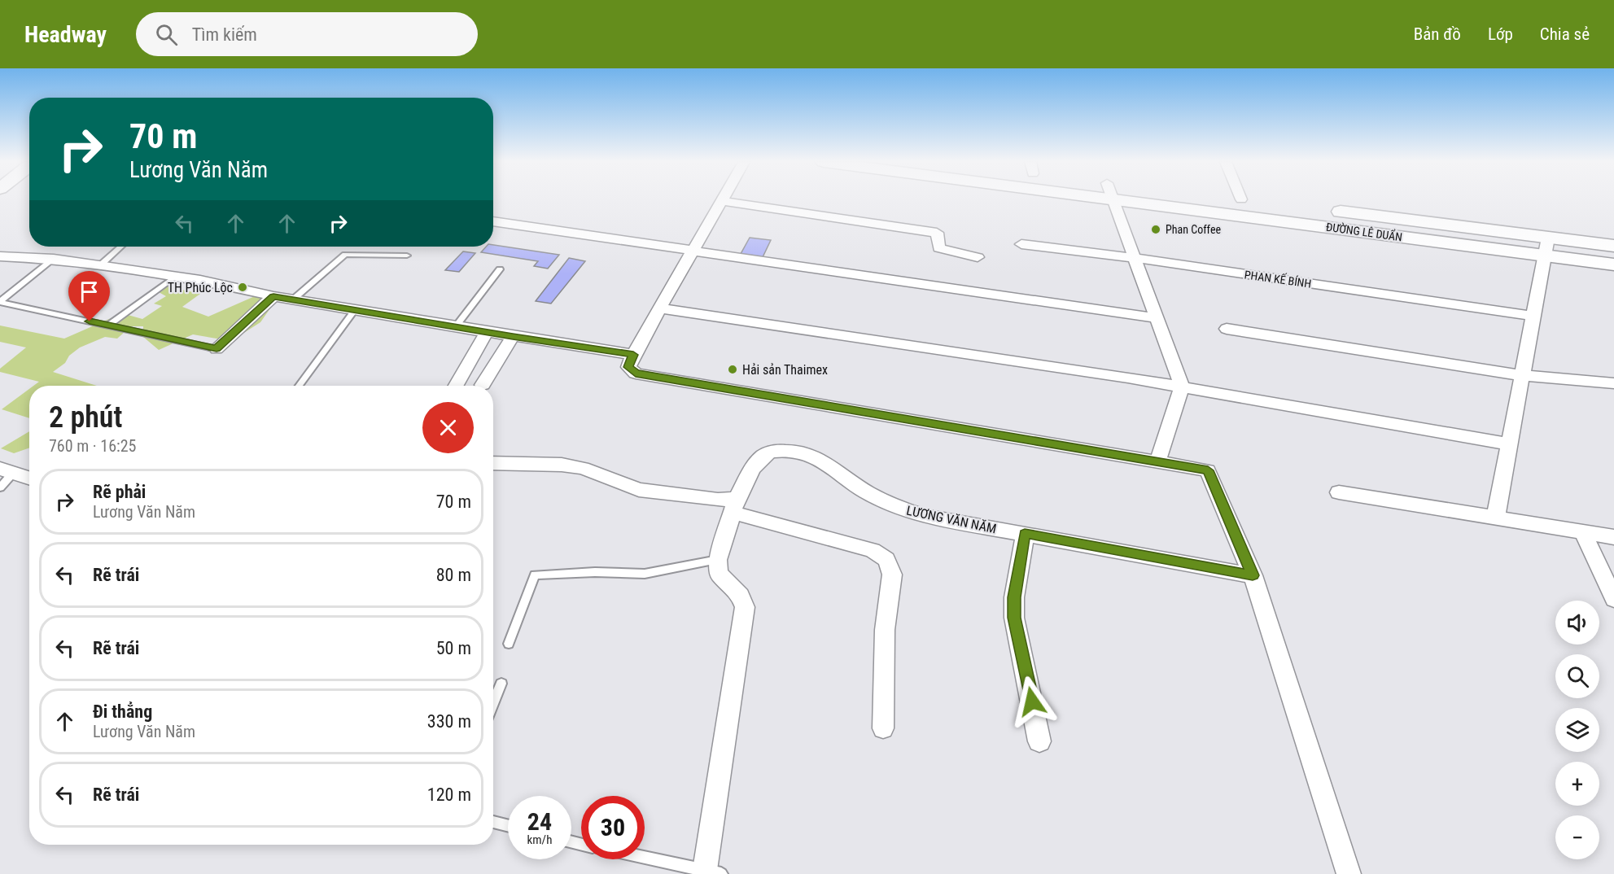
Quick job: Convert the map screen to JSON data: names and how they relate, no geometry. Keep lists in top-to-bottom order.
{
  "streets": {
    "main road": ["ĐƯỜNG LÊ DUẨN"],
    "street": ["PHAN KẾ BÍNH", "LƯƠNG VĂN NĂM"]
  },
  "places": ["Phan Coffee", "TH Phúc Lộc", "Hải sản Thaimex"],
  "page": {
    "header": "Headway",
    "search": "Tìm kiếm",
    "nav": ["Bản đồ", "Lớp", "Chia sẻ"],
    "turn": ["70 m", "Lương Văn Năm"],
    "heading": ["2 phút", "760 m · 16:25"],
    "list": [
      {
        "name": "Rẽ phải",
        "note": "Lương Văn Năm",
        "value": "70 m"
      },
      {
        "name": "Rẽ trái",
        "value": "80 m"
      },
      {
        "name": "Rẽ trái",
        "value": "50 m"
      },
      {
        "name": "Đi thẳng",
        "note": "Lương Văn Năm",
        "value": "330 m"
      },
      {
        "name": "Rẽ trái",
        "value": "120 m"
      }
    ],
    "map_buttons": ["+", "−"],
    "speed": "24 km/h",
    "limit": "30"
  }
}
